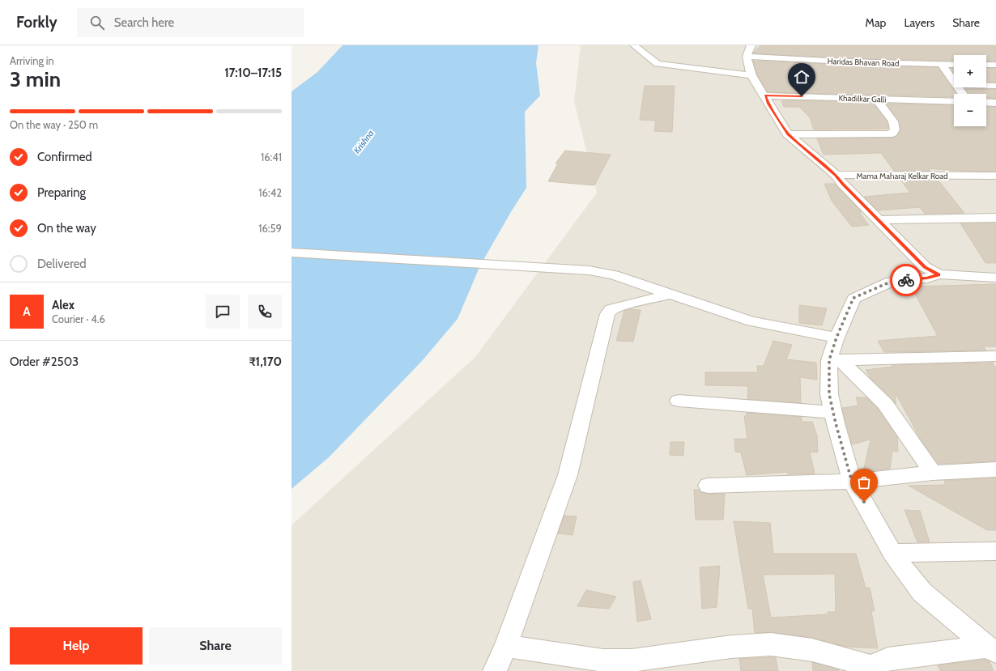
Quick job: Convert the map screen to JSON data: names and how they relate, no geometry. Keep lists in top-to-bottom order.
{
  "streets": {
    "street": ["Haridas Bhavan Road", "Khadilkar Galli", "Mama Maharaj Kelkar Road"]
  },
  "water": ["Krishna"],
  "page": {
    "header": "Forkly",
    "search": "Search here",
    "nav": ["Map", "Layers", "Share"],
    "heading": ["3 min", "Arriving in", "17:10–17:15"],
    "panel": [
      "Alex",
      "Courier · 4.6",
      "Order #2503",
      "₹1,170"
    ],
    "map_buttons": ["+", "−"],
    "bar": "On the way · 250 m",
    "list": [
      ["Confirmed", "16:41"],
      ["Preparing", "16:42"],
      ["On the way", "16:59"],
      "Delivered"
    ],
    "round": "A",
    "buttons": ["Help", "Share"]
  }
}
